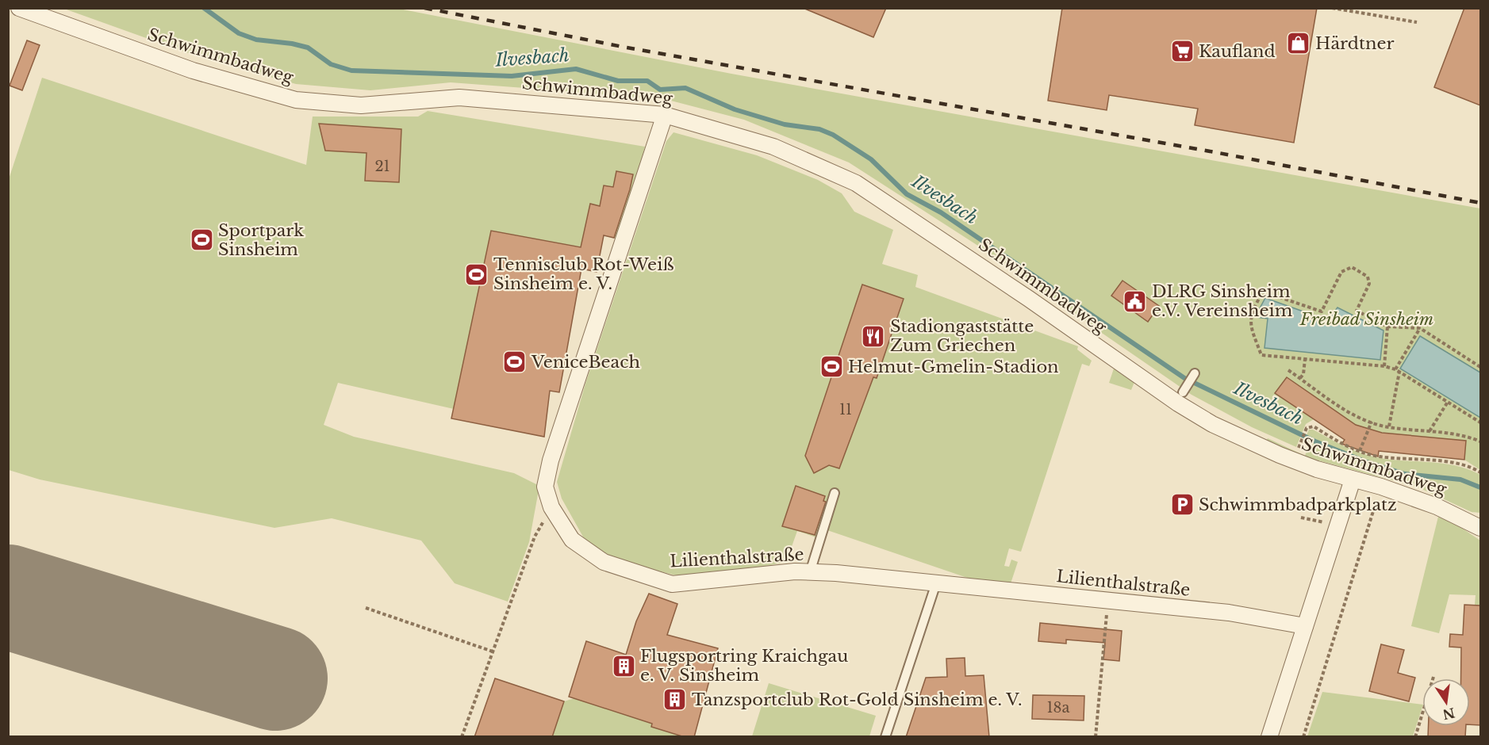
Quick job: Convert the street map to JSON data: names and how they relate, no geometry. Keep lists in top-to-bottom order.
{
  "streets": {
    "street": ["Schwimmbadweg", "Lilienthalstraße"]
  },
  "crossings": [
    ["Schwimmbadweg", "Lilienthalstraße"]
  ],
  "water": ["Ilvesbach"],
  "parks": ["Freibad Sinsheim"],
  "places": {
    "shop": ["Härdtner"],
    "supermarket": ["Kaufland"],
    "sports": [
      "Sportpark Sinsheim",
      "Tennisclub Rot-Weiß Sinsheim e. V.",
      "VeniceBeach",
      "Helmut-Gmelin-Stadion"
    ],
    "public building": ["DLRG Sinsheim e.V. Vereinsheim"],
    "restaurant": ["Stadiongaststätte Zum Griechen"],
    "parking": ["Schwimmbadparkplatz"],
    "building": ["Flugsportring Kraichgau e. V. Sinsheim", "Tanzsportclub Rot-Gold Sinsheim e. V."]
  },
  "house_numbers": ["21", "11", "18a"],
  "north": "bottom"
}
